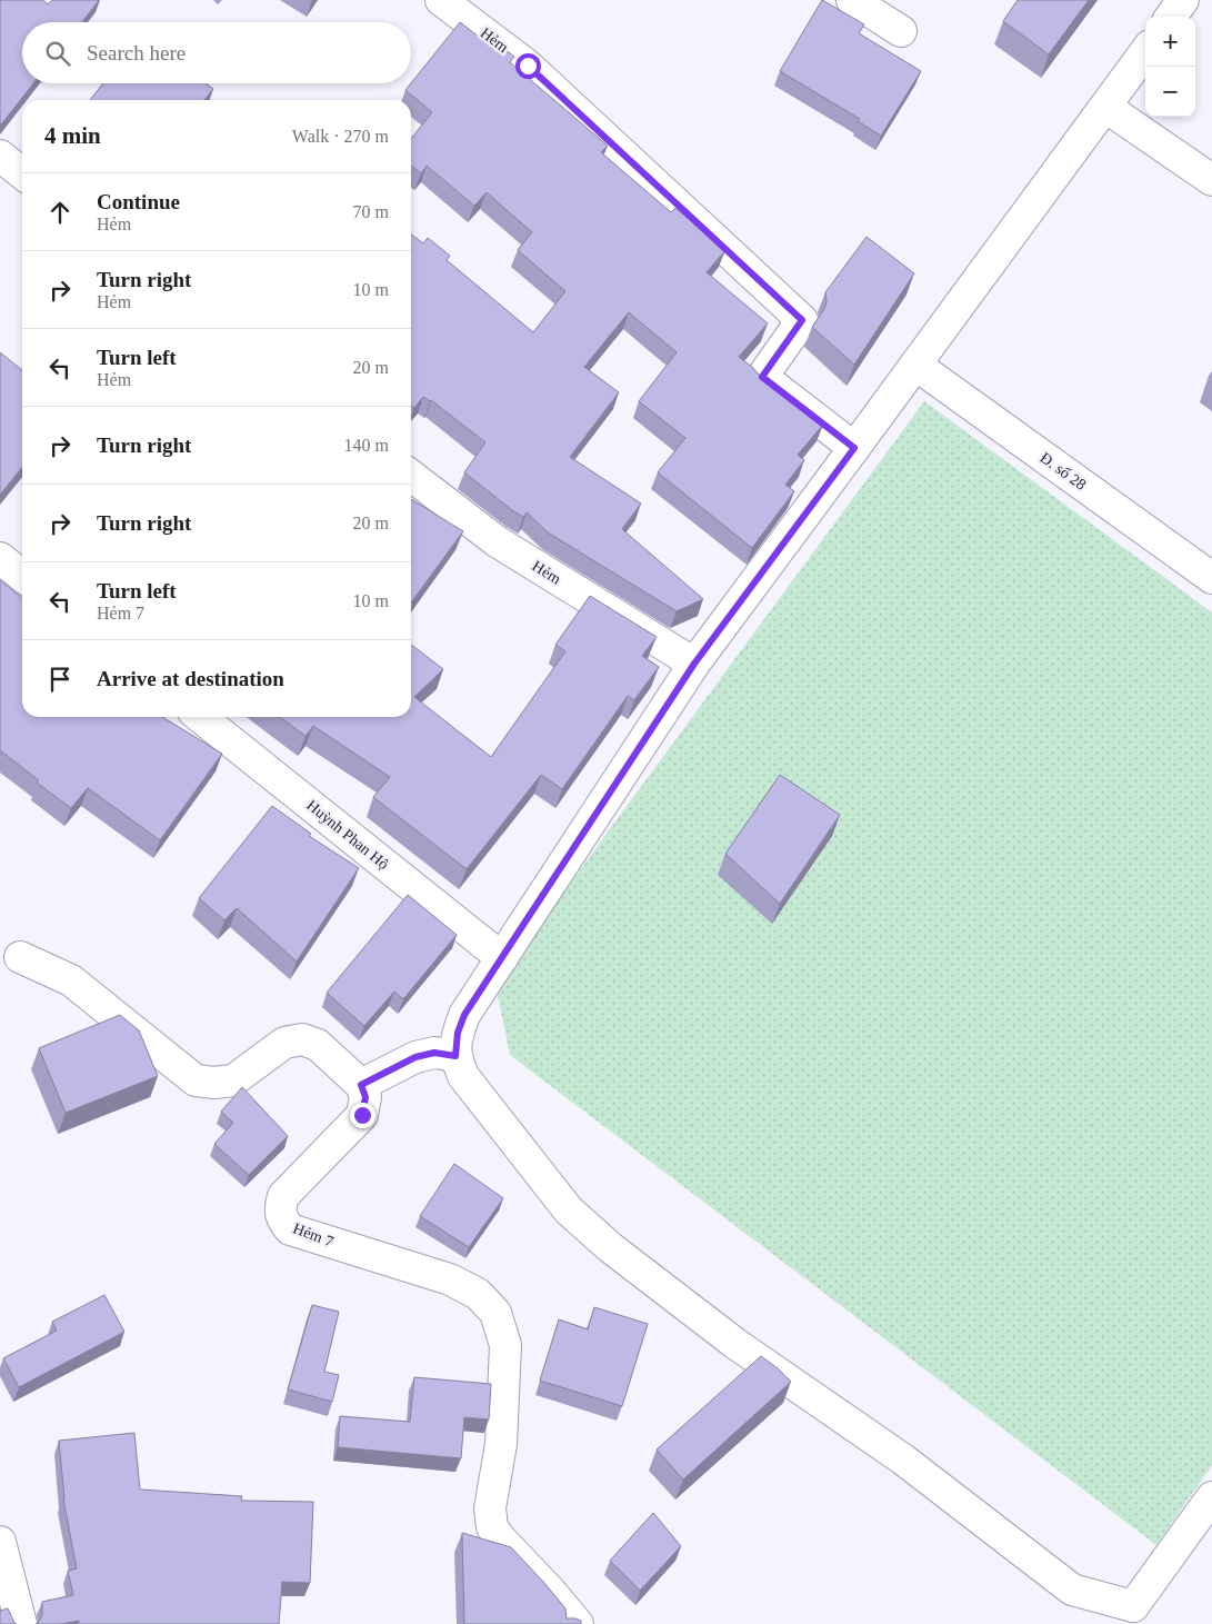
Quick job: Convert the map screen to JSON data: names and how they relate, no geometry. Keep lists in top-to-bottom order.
{
  "streets": {
    "street": [
      "Hẻm",
      "Đ. số 28",
      "Huỳnh Phan Hộ",
      "Hẻm 7"
    ]
  },
  "page": {
    "map_buttons": ["+", "−"],
    "search": "Search here",
    "heading": ["4 min", "Walk · 270 m"],
    "list": [
      ["Continue", "Hẻm", "70 m"],
      ["Turn right", "Hẻm", "10 m"],
      ["Turn left", "Hẻm", "20 m"],
      ["Turn right", "140 m"],
      ["Turn right", "20 m"],
      ["Turn left", "Hẻm 7", "10 m"],
      "Arrive at destination"
    ]
  }
}
